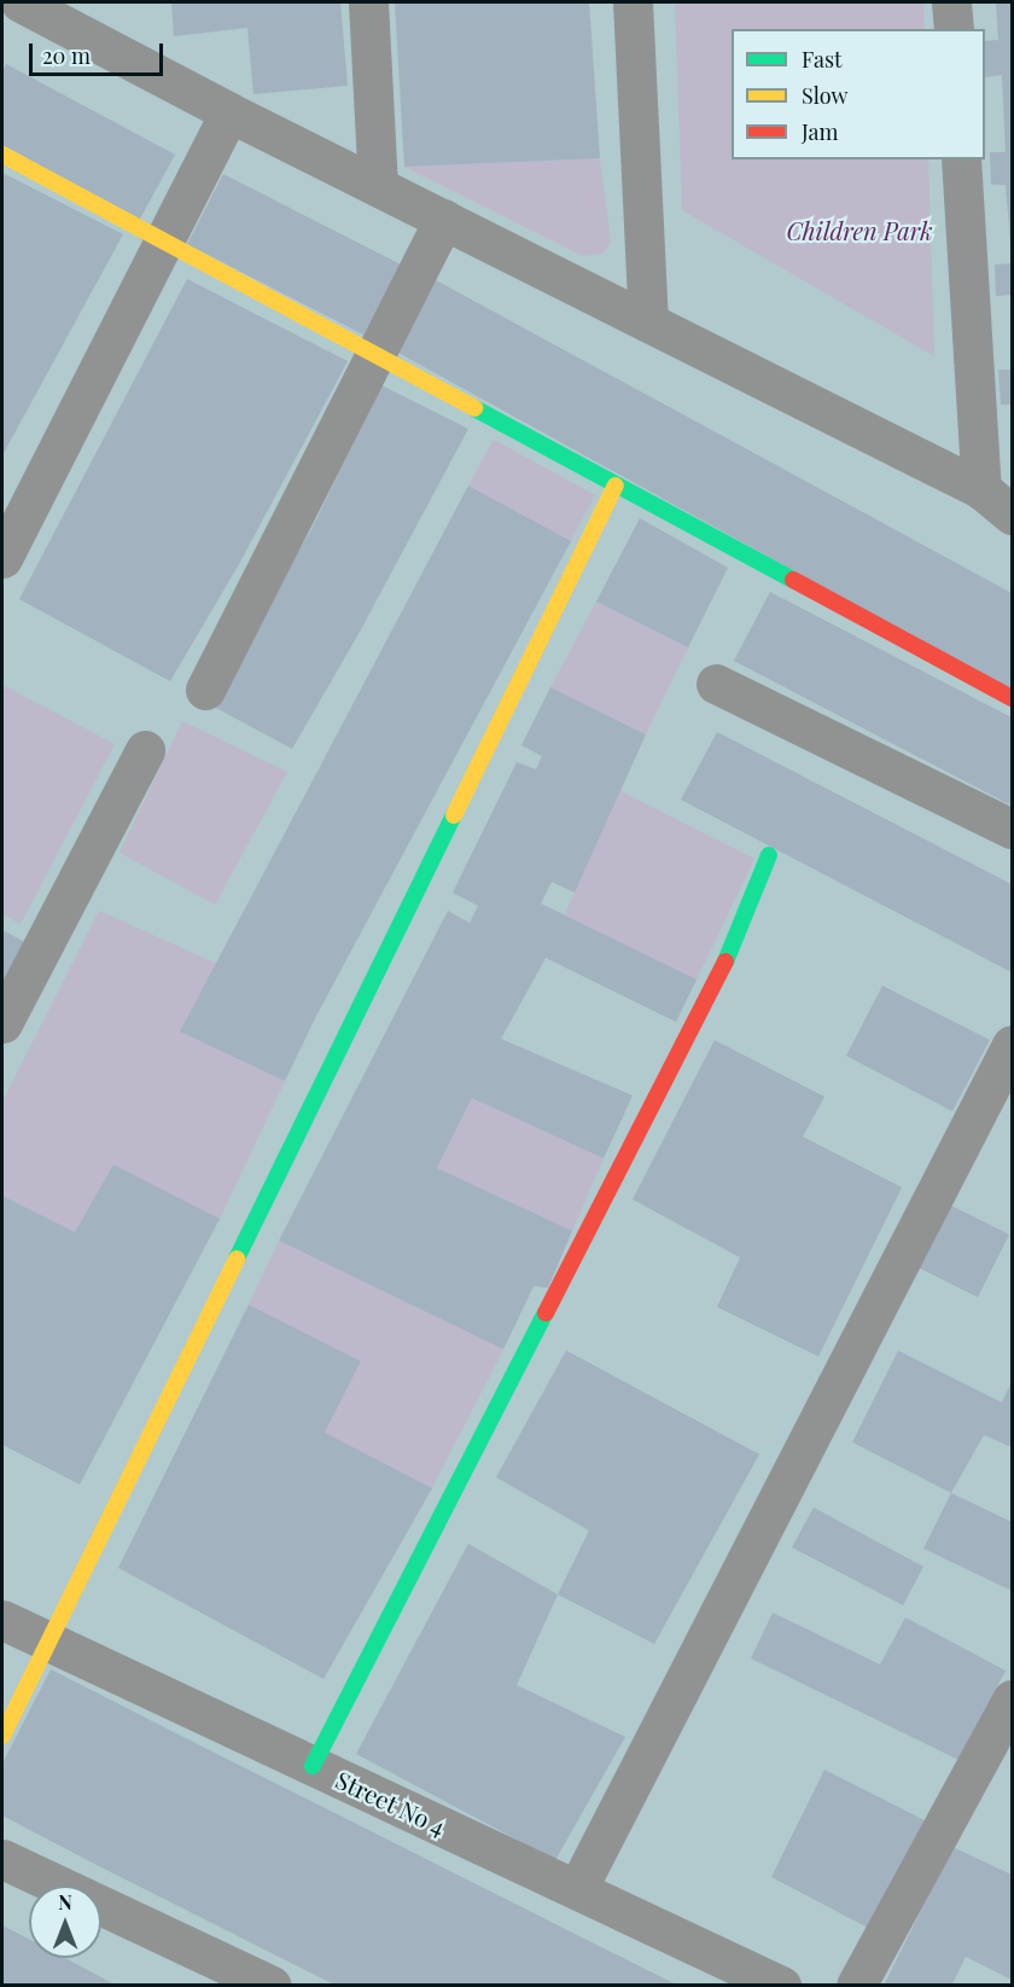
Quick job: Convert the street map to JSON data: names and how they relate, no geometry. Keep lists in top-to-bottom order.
{
  "streets": {
    "street": ["Street No 4"]
  },
  "parks": ["Children Park"],
  "legend": ["Fast", "Slow", "Jam"],
  "scale_bar": "20 m",
  "north": "top"
}
